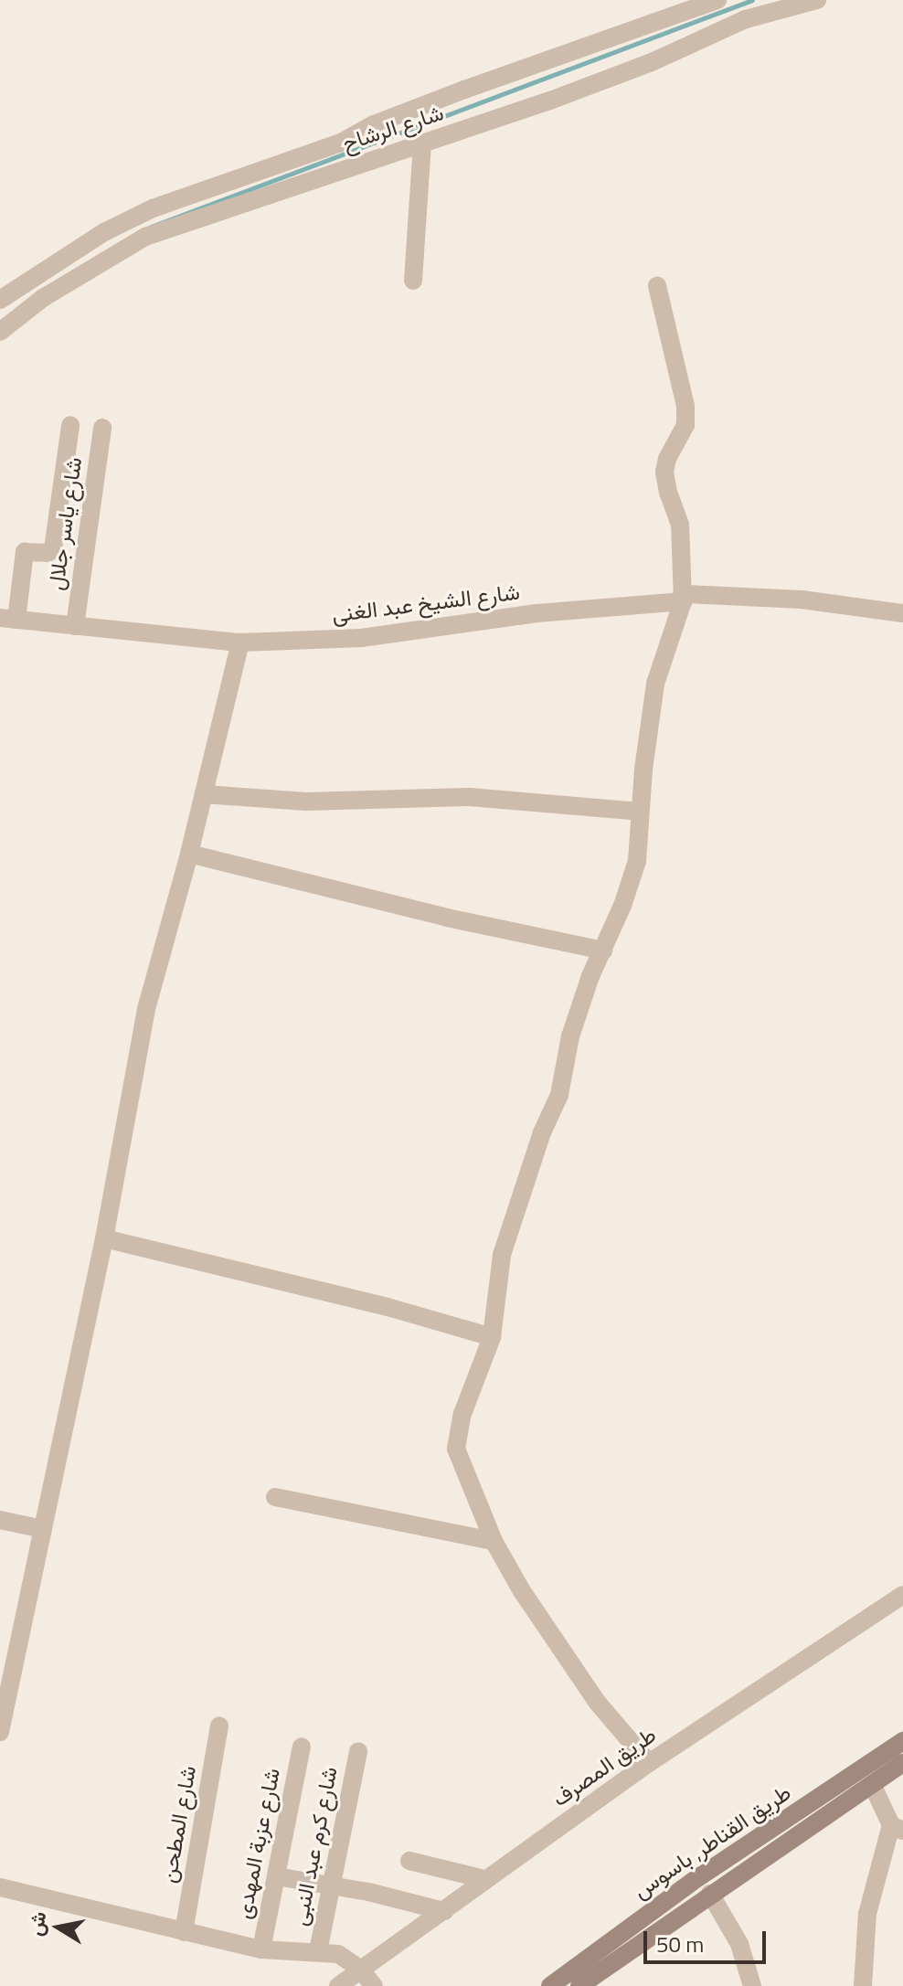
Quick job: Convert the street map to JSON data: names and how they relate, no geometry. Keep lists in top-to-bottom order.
{
  "streets": {
    "main road": ["طريق القناطر, باسوس"],
    "street": [
      "شارع الرشاح",
      "شارع ياسر جلال",
      "شارع الشيخ عبد الغنى",
      "طريق المصرف",
      "شارع المطحن",
      "شارع عزبة المهدى",
      "شارع كرم عبد النبى"
    ]
  },
  "crossings": [
    ["شارع ياسر جلال", "شارع الشيخ عبد الغنى"]
  ],
  "scale_bar": "50 m",
  "north": "left"
}
